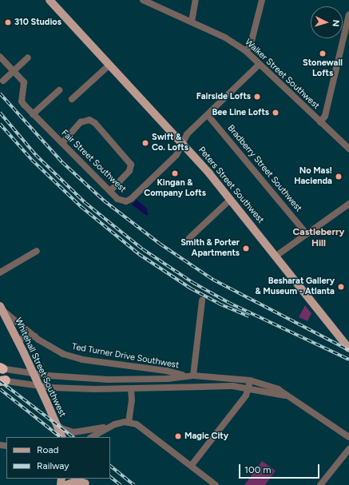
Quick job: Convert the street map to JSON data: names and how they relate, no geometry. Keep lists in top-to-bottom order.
{
  "streets": {
    "main road": ["Peters Street Southwest", "Whitehall Street Southwest"],
    "street": [
      "Walker Street Southwest",
      "Fair Street Southwest",
      "Bradberry Street Southwest",
      "Ted Turner Drive Southwest"
    ]
  },
  "crossings": [
    ["Walker Street Southwest", "Fair Street Southwest"],
    ["Fair Street Southwest", "Bradberry Street Southwest"],
    ["Fair Street Southwest", "Peters Street Southwest"],
    ["Ted Turner Drive Southwest", "Whitehall Street Southwest"]
  ],
  "districts": ["Castleberry Hill"],
  "places": [
    "310 Studios",
    "Stonewall Lofts",
    "Fairside Lofts",
    "Bee Line Lofts",
    "Swift & Co. Lofts",
    "Kingan & Company Lofts",
    "No Mas! Hacienda",
    "Smith & Porter Apartments",
    "Besharat Gallery & Museum - Atlanta",
    "Magic City"
  ],
  "legend": ["Road", "Railway"],
  "scale_bar": "100 m",
  "north": "right"
}
